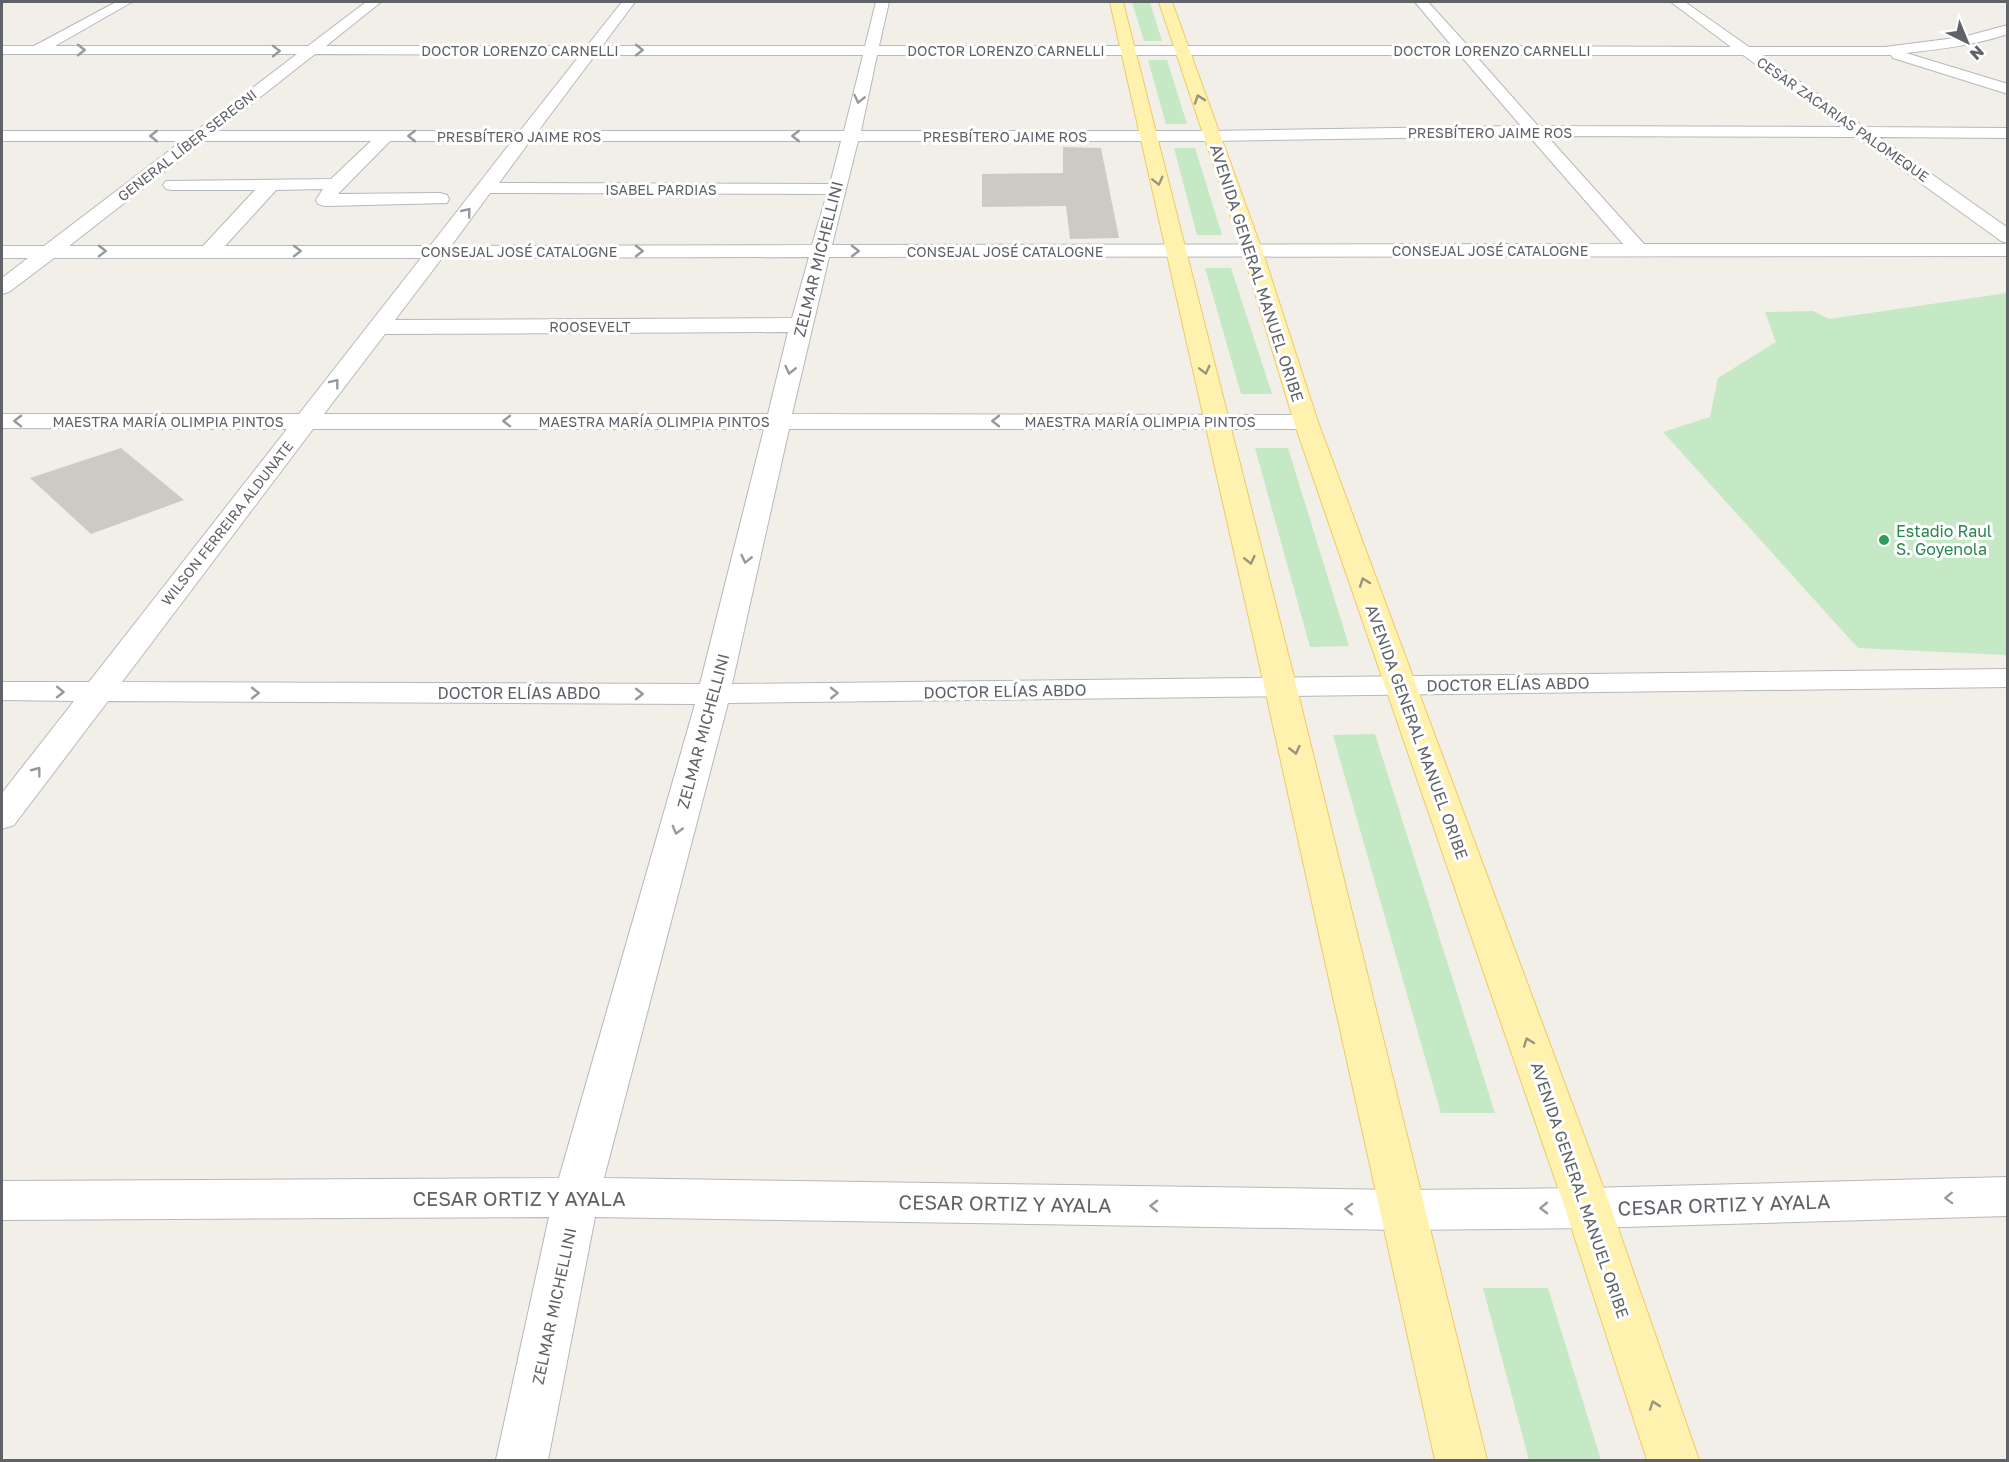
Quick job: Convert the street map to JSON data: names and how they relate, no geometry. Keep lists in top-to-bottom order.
{
  "streets": {
    "main road": ["AVENIDA GENERAL MANUEL ORIBE"],
    "street": [
      "DOCTOR LORENZO CARNELLI",
      "CESAR ZACARIAS PALOMEQUE",
      "PRESBÍTERO JAIME ROS",
      "GENERAL LÍBER SEREGNI",
      "ISABEL PARDIAS",
      "CONSEJAL JOSÉ CATALOGNE",
      "ZELMAR MICHELLINI",
      "ROOSEVELT",
      "MAESTRA MARÍA OLIMPIA PINTOS",
      "WILSON FERREIRA ALDUNATE",
      "DOCTOR ELÍAS ABDO",
      "CESAR ORTIZ Y AYALA"
    ]
  },
  "crossings": [
    ["DOCTOR LORENZO CARNELLI", "CESAR ZACARIAS PALOMEQUE"],
    ["DOCTOR LORENZO CARNELLI", "GENERAL LÍBER SEREGNI"],
    ["DOCTOR LORENZO CARNELLI", "ZELMAR MICHELLINI"],
    ["DOCTOR LORENZO CARNELLI", "AVENIDA GENERAL MANUEL ORIBE"],
    ["DOCTOR LORENZO CARNELLI", "WILSON FERREIRA ALDUNATE"],
    ["CESAR ZACARIAS PALOMEQUE", "PRESBÍTERO JAIME ROS"],
    ["PRESBÍTERO JAIME ROS", "GENERAL LÍBER SEREGNI"],
    ["PRESBÍTERO JAIME ROS", "ZELMAR MICHELLINI"],
    ["PRESBÍTERO JAIME ROS", "AVENIDA GENERAL MANUEL ORIBE"],
    ["PRESBÍTERO JAIME ROS", "WILSON FERREIRA ALDUNATE"],
    ["GENERAL LÍBER SEREGNI", "CONSEJAL JOSÉ CATALOGNE"],
    ["ISABEL PARDIAS", "ZELMAR MICHELLINI"],
    ["ISABEL PARDIAS", "WILSON FERREIRA ALDUNATE"],
    ["CONSEJAL JOSÉ CATALOGNE", "ZELMAR MICHELLINI"],
    ["CONSEJAL JOSÉ CATALOGNE", "AVENIDA GENERAL MANUEL ORIBE"],
    ["CONSEJAL JOSÉ CATALOGNE", "WILSON FERREIRA ALDUNATE"],
    ["ZELMAR MICHELLINI", "ROOSEVELT"],
    ["ZELMAR MICHELLINI", "MAESTRA MARÍA OLIMPIA PINTOS"],
    ["ZELMAR MICHELLINI", "DOCTOR ELÍAS ABDO"],
    ["ZELMAR MICHELLINI", "CESAR ORTIZ Y AYALA"],
    ["AVENIDA GENERAL MANUEL ORIBE", "MAESTRA MARÍA OLIMPIA PINTOS"],
    ["AVENIDA GENERAL MANUEL ORIBE", "DOCTOR ELÍAS ABDO"],
    ["AVENIDA GENERAL MANUEL ORIBE", "CESAR ORTIZ Y AYALA"],
    ["ROOSEVELT", "WILSON FERREIRA ALDUNATE"],
    ["MAESTRA MARÍA OLIMPIA PINTOS", "WILSON FERREIRA ALDUNATE"],
    ["WILSON FERREIRA ALDUNATE", "DOCTOR ELÍAS ABDO"]
  ],
  "one_way": [
    "CONSEJAL JOSÉ CATALOGNE",
    "ZELMAR MICHELLINI",
    "MAESTRA MARÍA OLIMPIA PINTOS",
    "DOCTOR ELÍAS ABDO",
    "CESAR ORTIZ Y AYALA"
  ],
  "places": ["Estadio Raul S. Goyenola"],
  "north": "bottom right"
}
